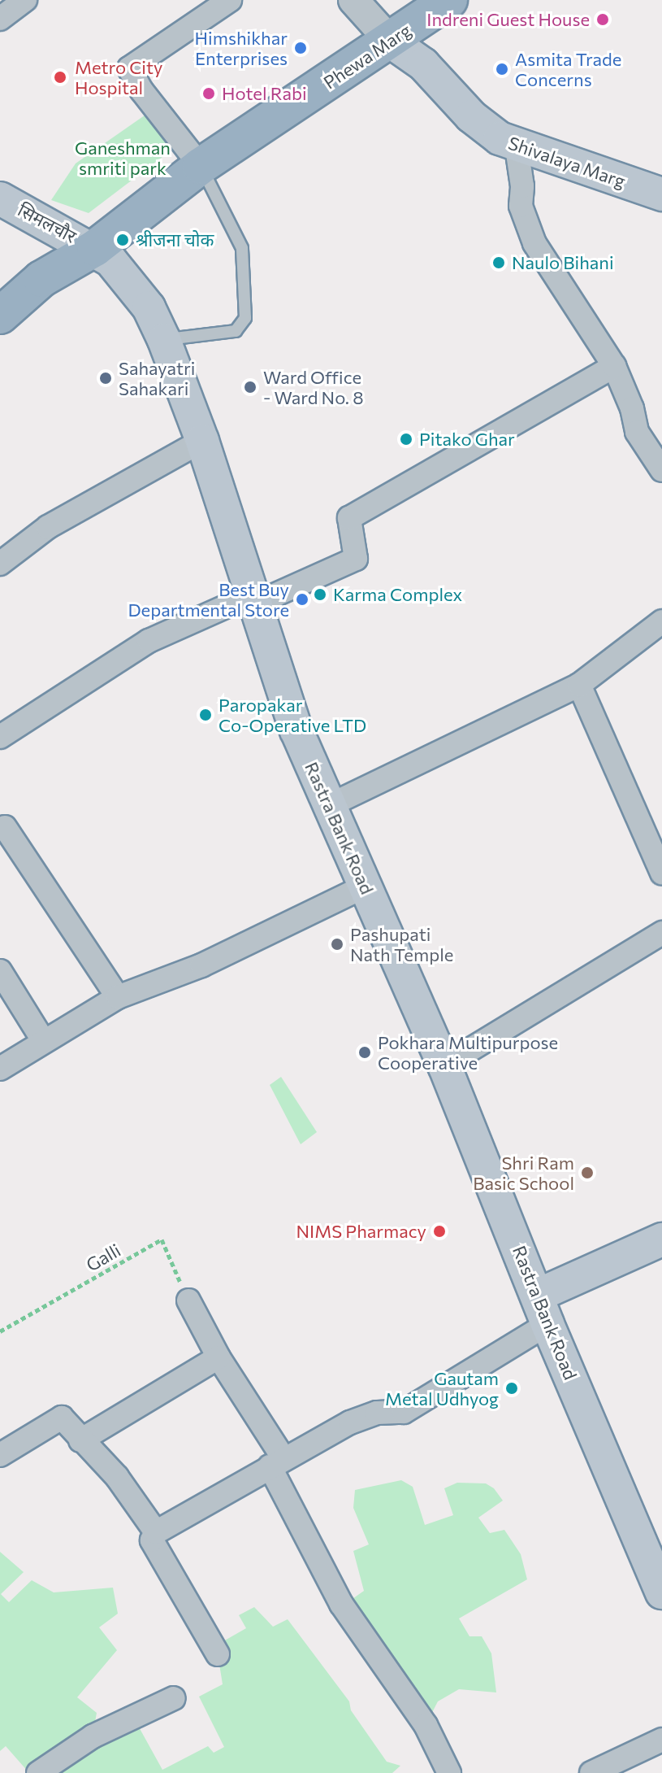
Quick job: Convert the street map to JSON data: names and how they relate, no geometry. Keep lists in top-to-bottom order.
{
  "streets": {
    "highway": ["Phewa Marg"],
    "main road": ["Shivalaya Marg", "सिमलचौर", "Rastra Bank Road"],
    "path": ["Galli"]
  },
  "crossings": [
    ["Phewa Marg", "Shivalaya Marg"],
    ["Phewa Marg", "सिमलचौर"],
    ["Phewa Marg", "Rastra Bank Road"],
    ["सिमलचौर", "Rastra Bank Road"]
  ],
  "parks": ["Ganeshman smriti park"],
  "places": [
    "Indreni Guest House",
    "Himshikhar Enterprises",
    "Asmita Trade Concerns",
    "Metro City Hospital",
    "Hotel Rabi",
    "श्रीजना चोक",
    "Naulo Bihani",
    "Sahayatri Sahakari",
    "Ward Office - Ward No. 8",
    "Pitako Ghar",
    "Karma Complex",
    "Best Buy Departmental Store",
    "Paropakar Co-Operative LTD",
    "Pashupati Nath Temple",
    "Pokhara Multipurpose Cooperative",
    "Shri Ram Basic School",
    "NIMS Pharmacy",
    "Gautam Metal Udhyog"
  ]
}
